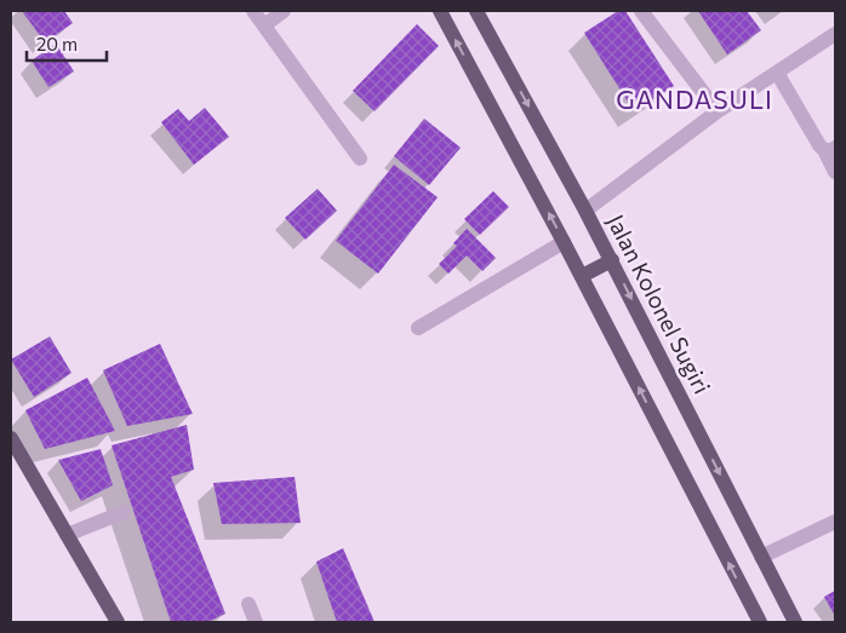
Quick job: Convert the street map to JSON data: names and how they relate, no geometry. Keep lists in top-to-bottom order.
{
  "streets": {
    "main road": ["Jalan Kolonel Sugiri"]
  },
  "districts": ["GANDASULI"],
  "scale_bar": "20 m"
}
